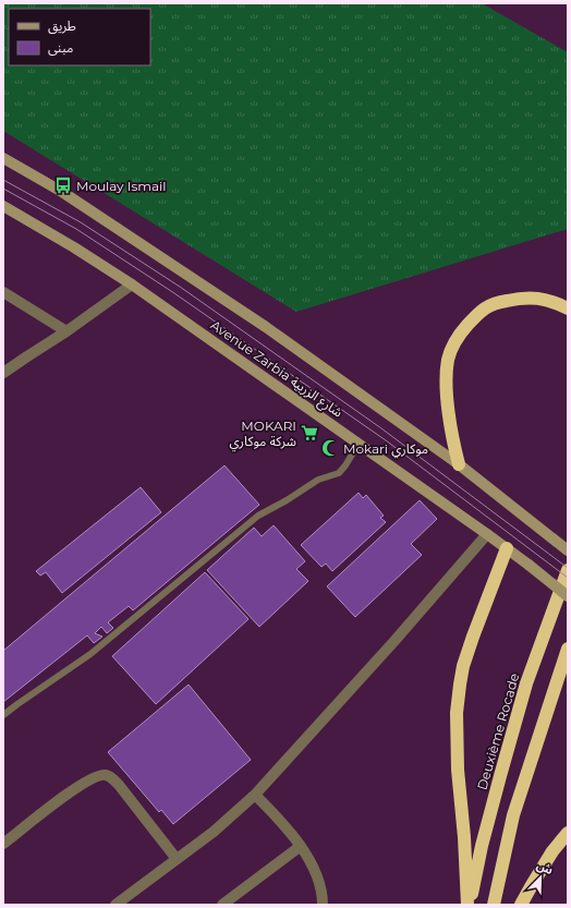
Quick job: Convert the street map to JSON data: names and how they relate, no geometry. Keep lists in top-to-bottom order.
{
  "streets": {
    "highway": ["Deuxième Rocade"],
    "main road": ["Avenue Zarbia شارع الزربية"]
  },
  "places": {
    "bus stop": ["Moulay Ismail"],
    "supermarket": ["MOKARI شركة موكاري"],
    "mosque": ["Mokari موكاري"]
  },
  "legend": ["طريق", "مبنى"],
  "north": "top right"
}
